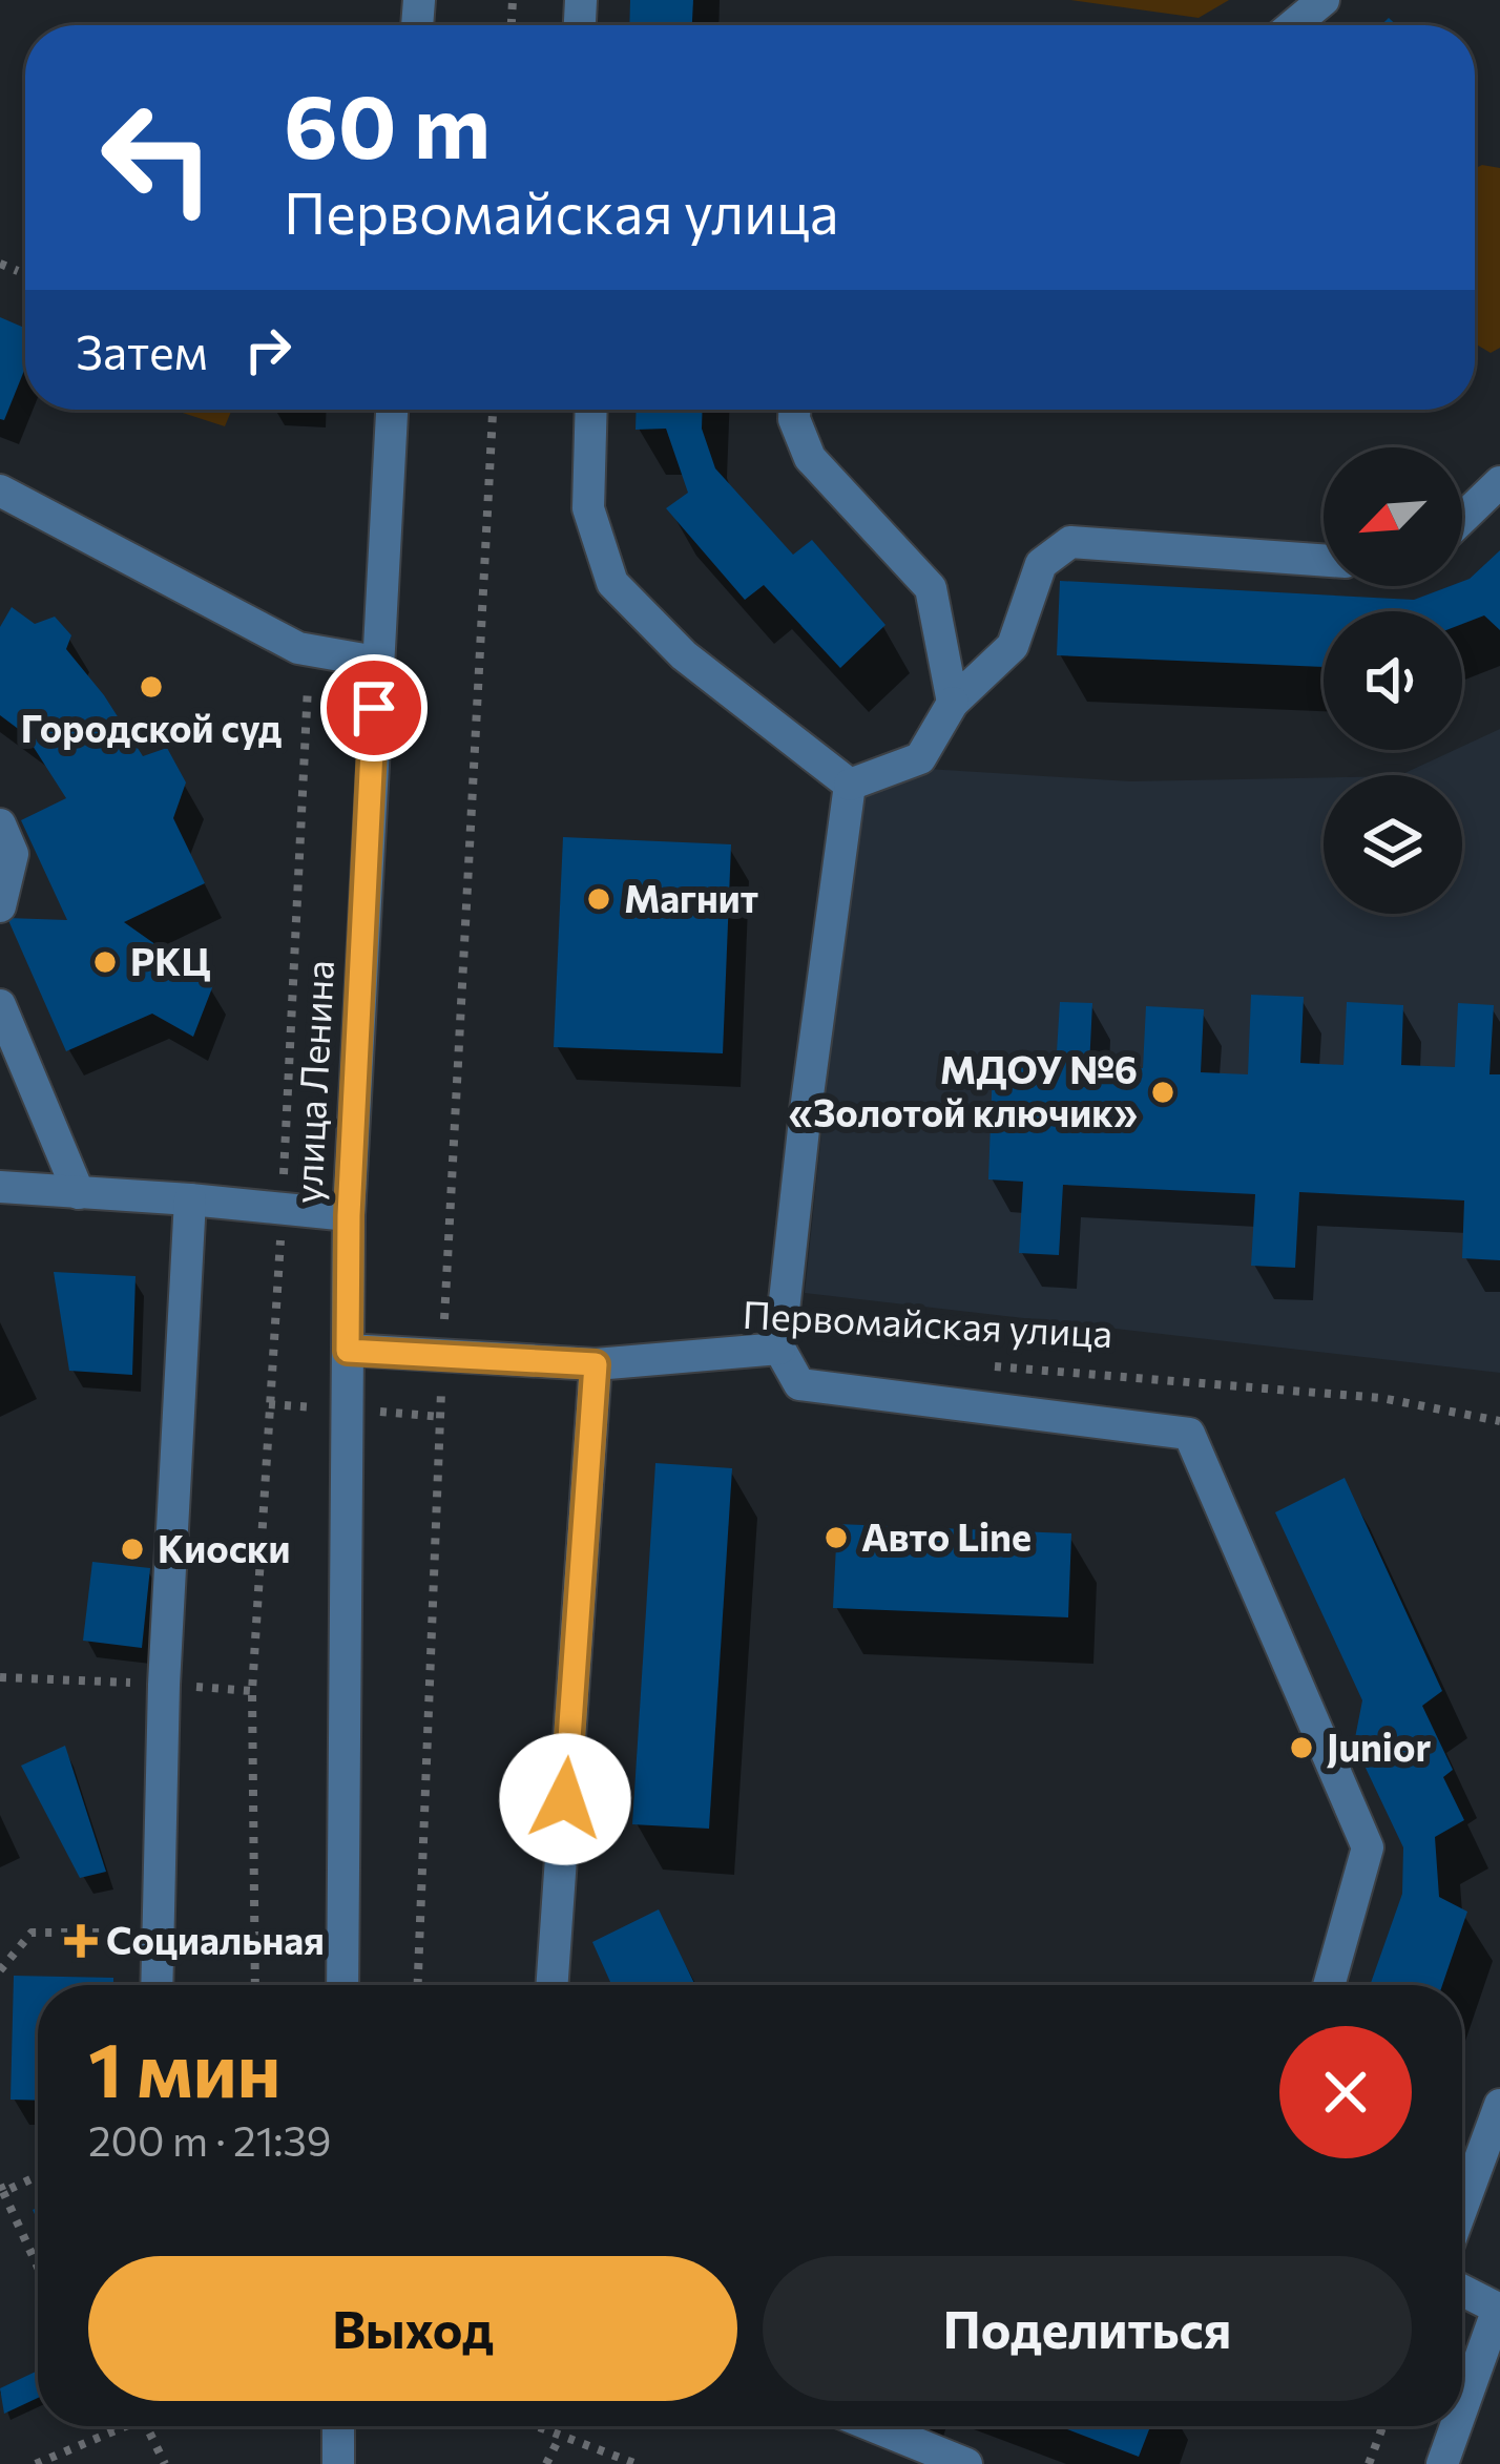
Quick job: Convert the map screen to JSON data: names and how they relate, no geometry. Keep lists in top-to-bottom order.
{
  "streets": {
    "street": ["улица Ленина", "Первомайская улица"]
  },
  "crossings": [
    ["улица Ленина", "Первомайская улица"]
  ],
  "places": {
    "other": [
      "Городской суд",
      "Магнит",
      "РКЦ",
      "МДОУ №6 «Золотой ключик»",
      "Авто Line",
      "Киоски",
      "Junior"
    ],
    "health": ["Социальная"]
  },
  "north": "bottom left",
  "page": {
    "turn": ["60 m", "Первомайская улица"],
    "then": "Затем",
    "heading": ["1 мин", "200 m · 21:39"],
    "buttons": ["Выход", "Поделиться"]
  }
}
